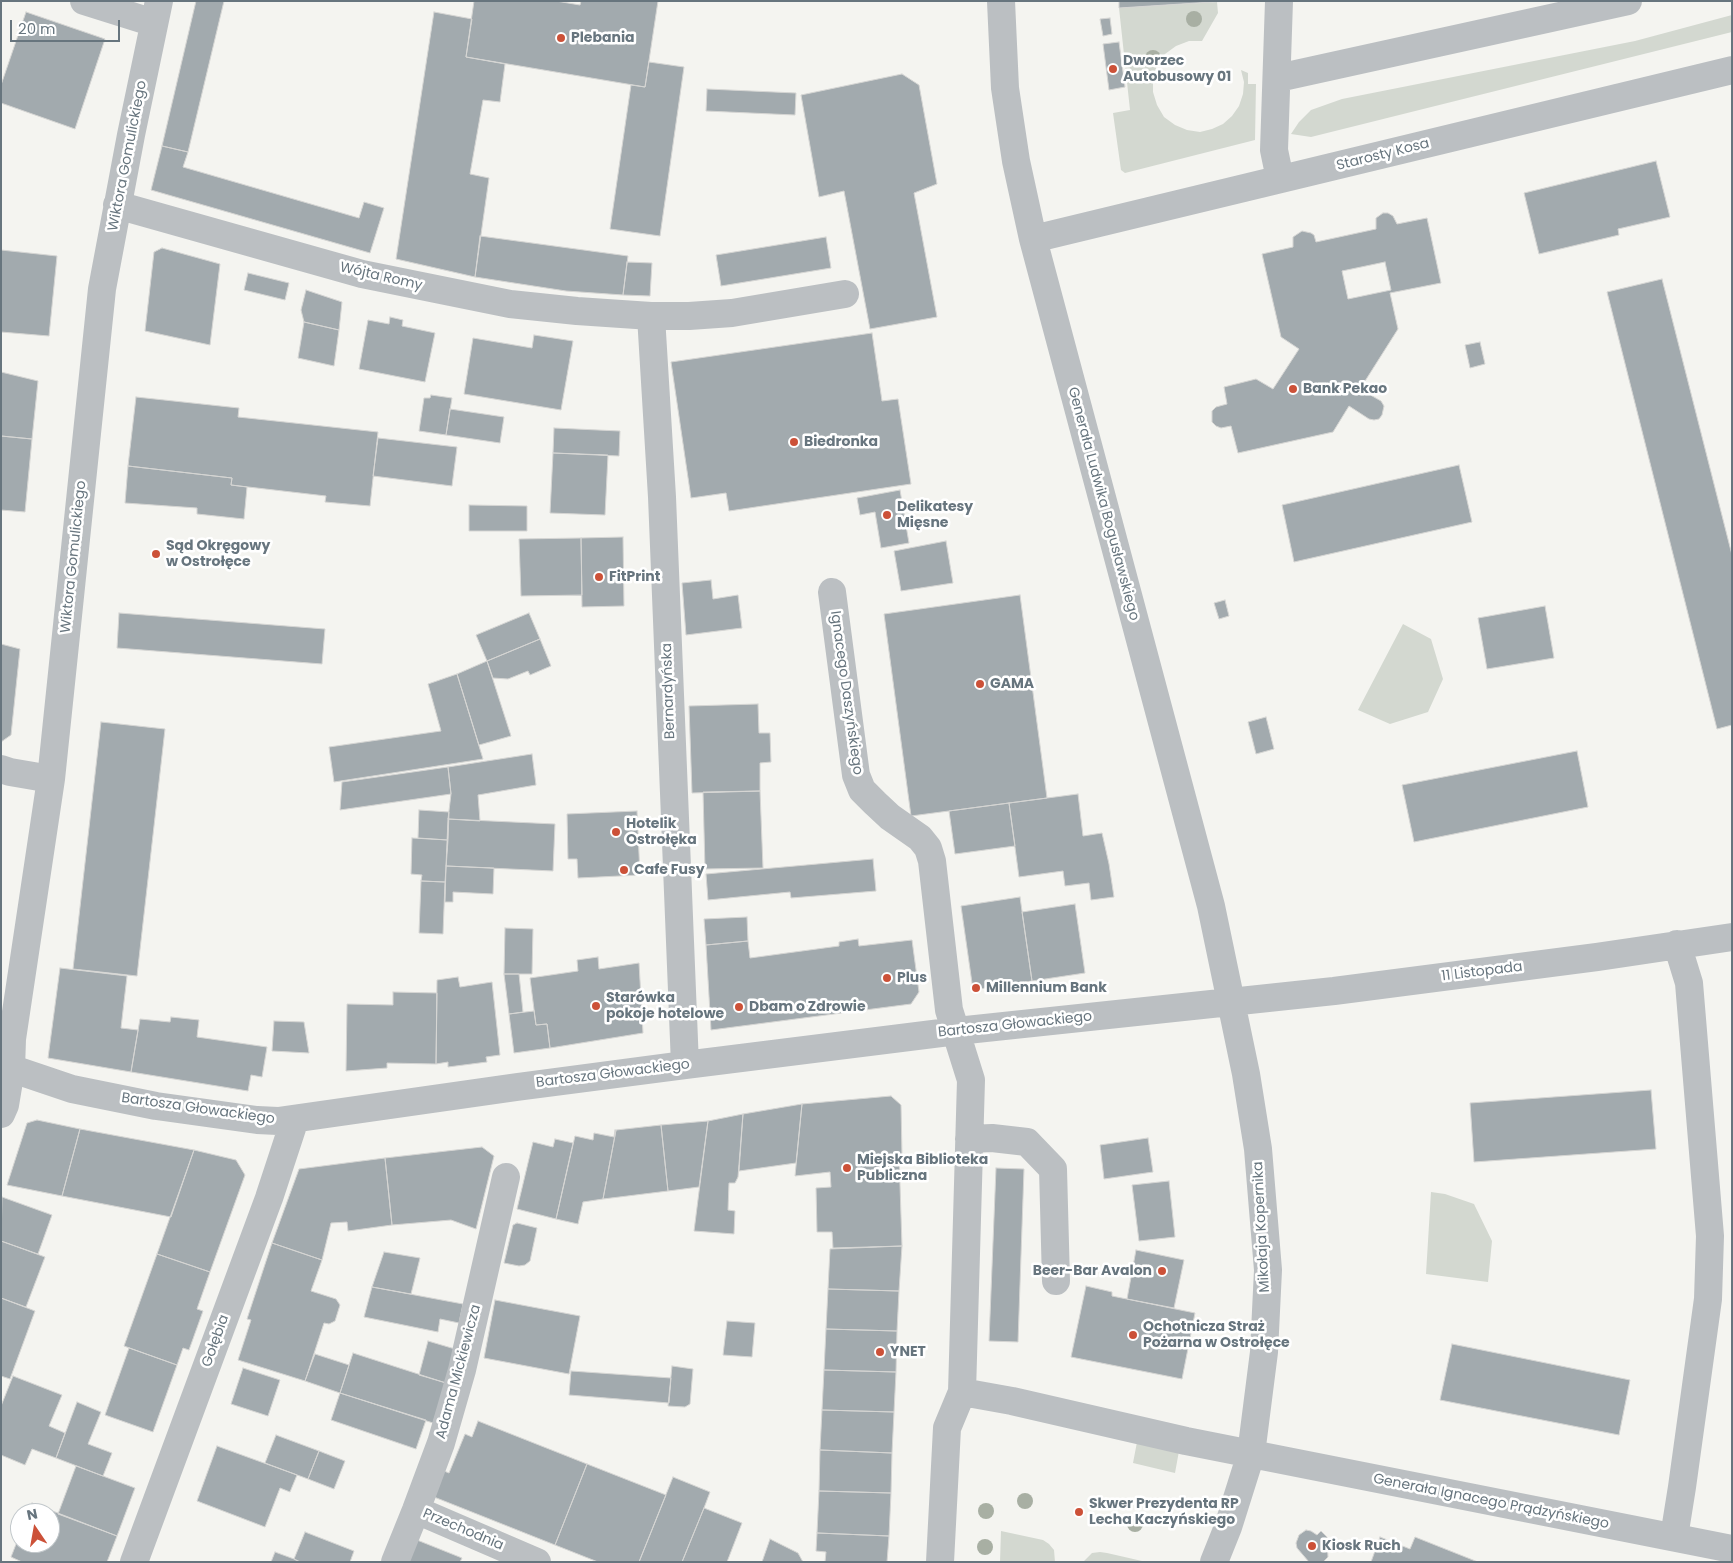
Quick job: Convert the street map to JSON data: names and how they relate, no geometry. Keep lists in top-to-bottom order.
{
  "streets": {
    "street": [
      "Starosty Kosa",
      "Wiktora Gomulickiego",
      "Wójta Romy",
      "Generała Ludwika Bogusławskiego",
      "Bernardyńska",
      "Ignacego Daszyńskiego",
      "11 Listopada",
      "Bartosza Głowackiego",
      "Mikołaja Kopernika",
      "Gołębia",
      "Adama Mickiewicza",
      "Generała Ignacego Prądzyńskiego",
      "Przechodnia"
    ]
  },
  "crossings": [
    ["Starosty Kosa", "Generała Ludwika Bogusławskiego"],
    ["Wiktora Gomulickiego", "Wójta Romy"],
    ["Wiktora Gomulickiego", "Bartosza Głowackiego"],
    ["Wójta Romy", "Bernardyńska"],
    ["Generała Ludwika Bogusławskiego", "11 Listopada"],
    ["Generała Ludwika Bogusławskiego", "Bartosza Głowackiego"],
    ["Generała Ludwika Bogusławskiego", "Mikołaja Kopernika"],
    ["Bernardyńska", "Bartosza Głowackiego"],
    ["Ignacego Daszyńskiego", "Bartosza Głowackiego"],
    ["11 Listopada", "Bartosza Głowackiego"],
    ["11 Listopada", "Mikołaja Kopernika"],
    ["Bartosza Głowackiego", "Mikołaja Kopernika"],
    ["Bartosza Głowackiego", "Gołębia"],
    ["Mikołaja Kopernika", "Generała Ignacego Prądzyńskiego"],
    ["Adama Mickiewicza", "Przechodnia"]
  ],
  "places": [
    "Plebania",
    "Dworzec Autobusowy 01",
    "Bank Pekao",
    "Biedronka",
    "Delikatesy Mięsne",
    "Sąd Okręgowy w Ostrołęce",
    "FitPrint",
    "GAMA",
    "Hotelik Ostrołęka",
    "Cafe Fusy",
    "Plus",
    "Millennium Bank",
    "Starówka pokoje hotelowe",
    "Dbam o Zdrowie",
    "Miejska Biblioteka Publiczna",
    "Beer-Bar Avalon",
    "Ochotnicza Straż Pożarna w Ostrołęce",
    "YNET",
    "Skwer Prezydenta RP Lecha Kaczyńskiego",
    "Kiosk Ruch"
  ],
  "scale_bar": "20 m",
  "north": "top"
}
